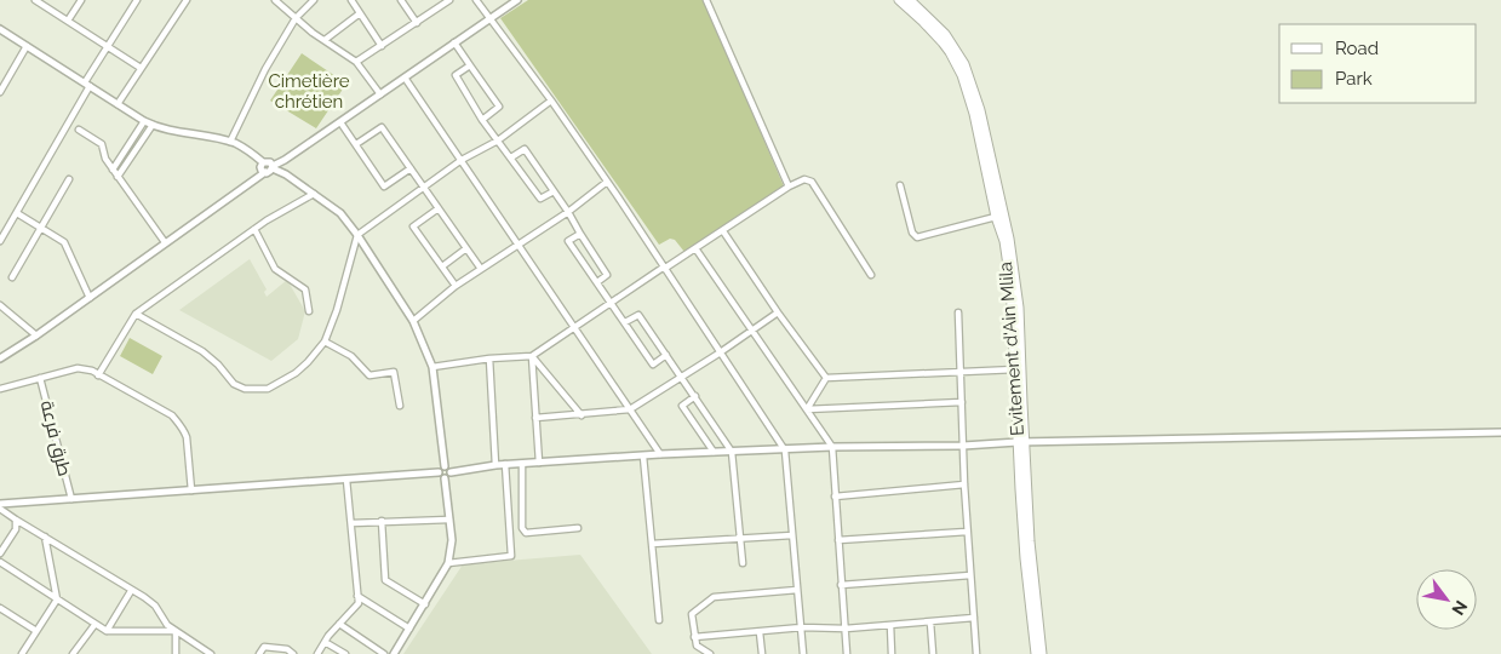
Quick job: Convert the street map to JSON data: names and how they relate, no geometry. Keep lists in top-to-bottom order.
{
  "streets": {
    "highway": ["Evitement d'Ain Mlila"],
    "street": ["طرق فرعة"]
  },
  "parks": ["Cimetière chrétien"],
  "legend": ["Road", "Park"],
  "north": "bottom right"
}
